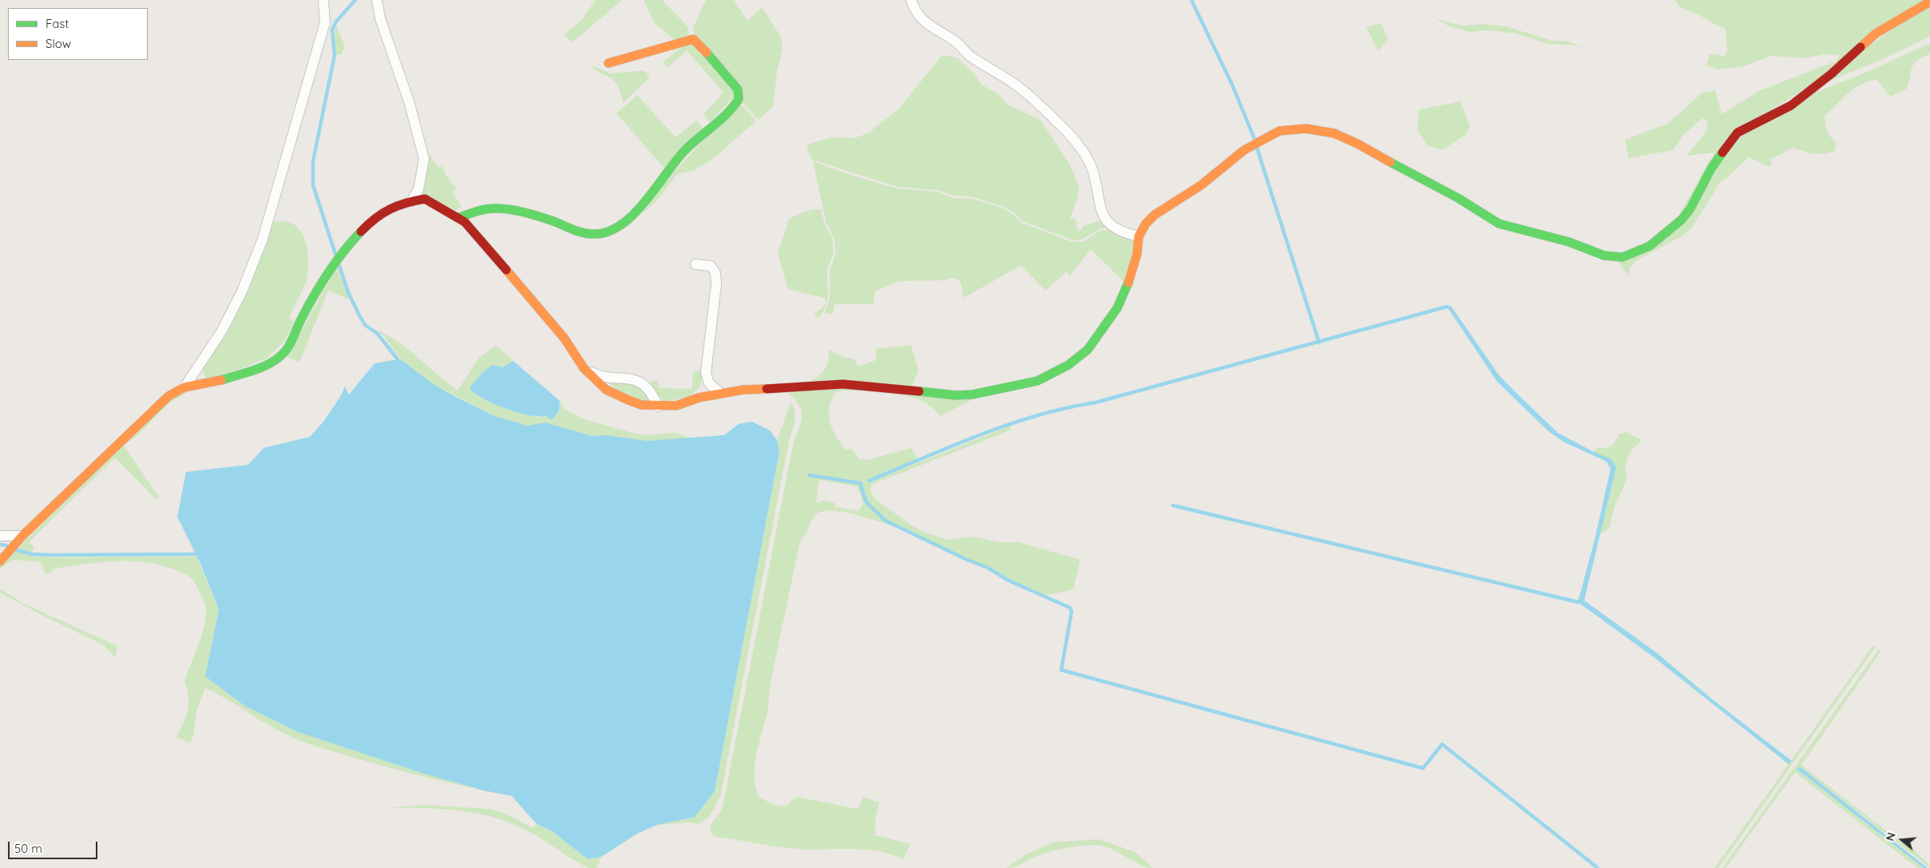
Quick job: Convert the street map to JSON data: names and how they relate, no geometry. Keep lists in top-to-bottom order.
{
  "legend": ["Fast", "Slow"],
  "scale_bar": "50 m",
  "north": "left"
}
